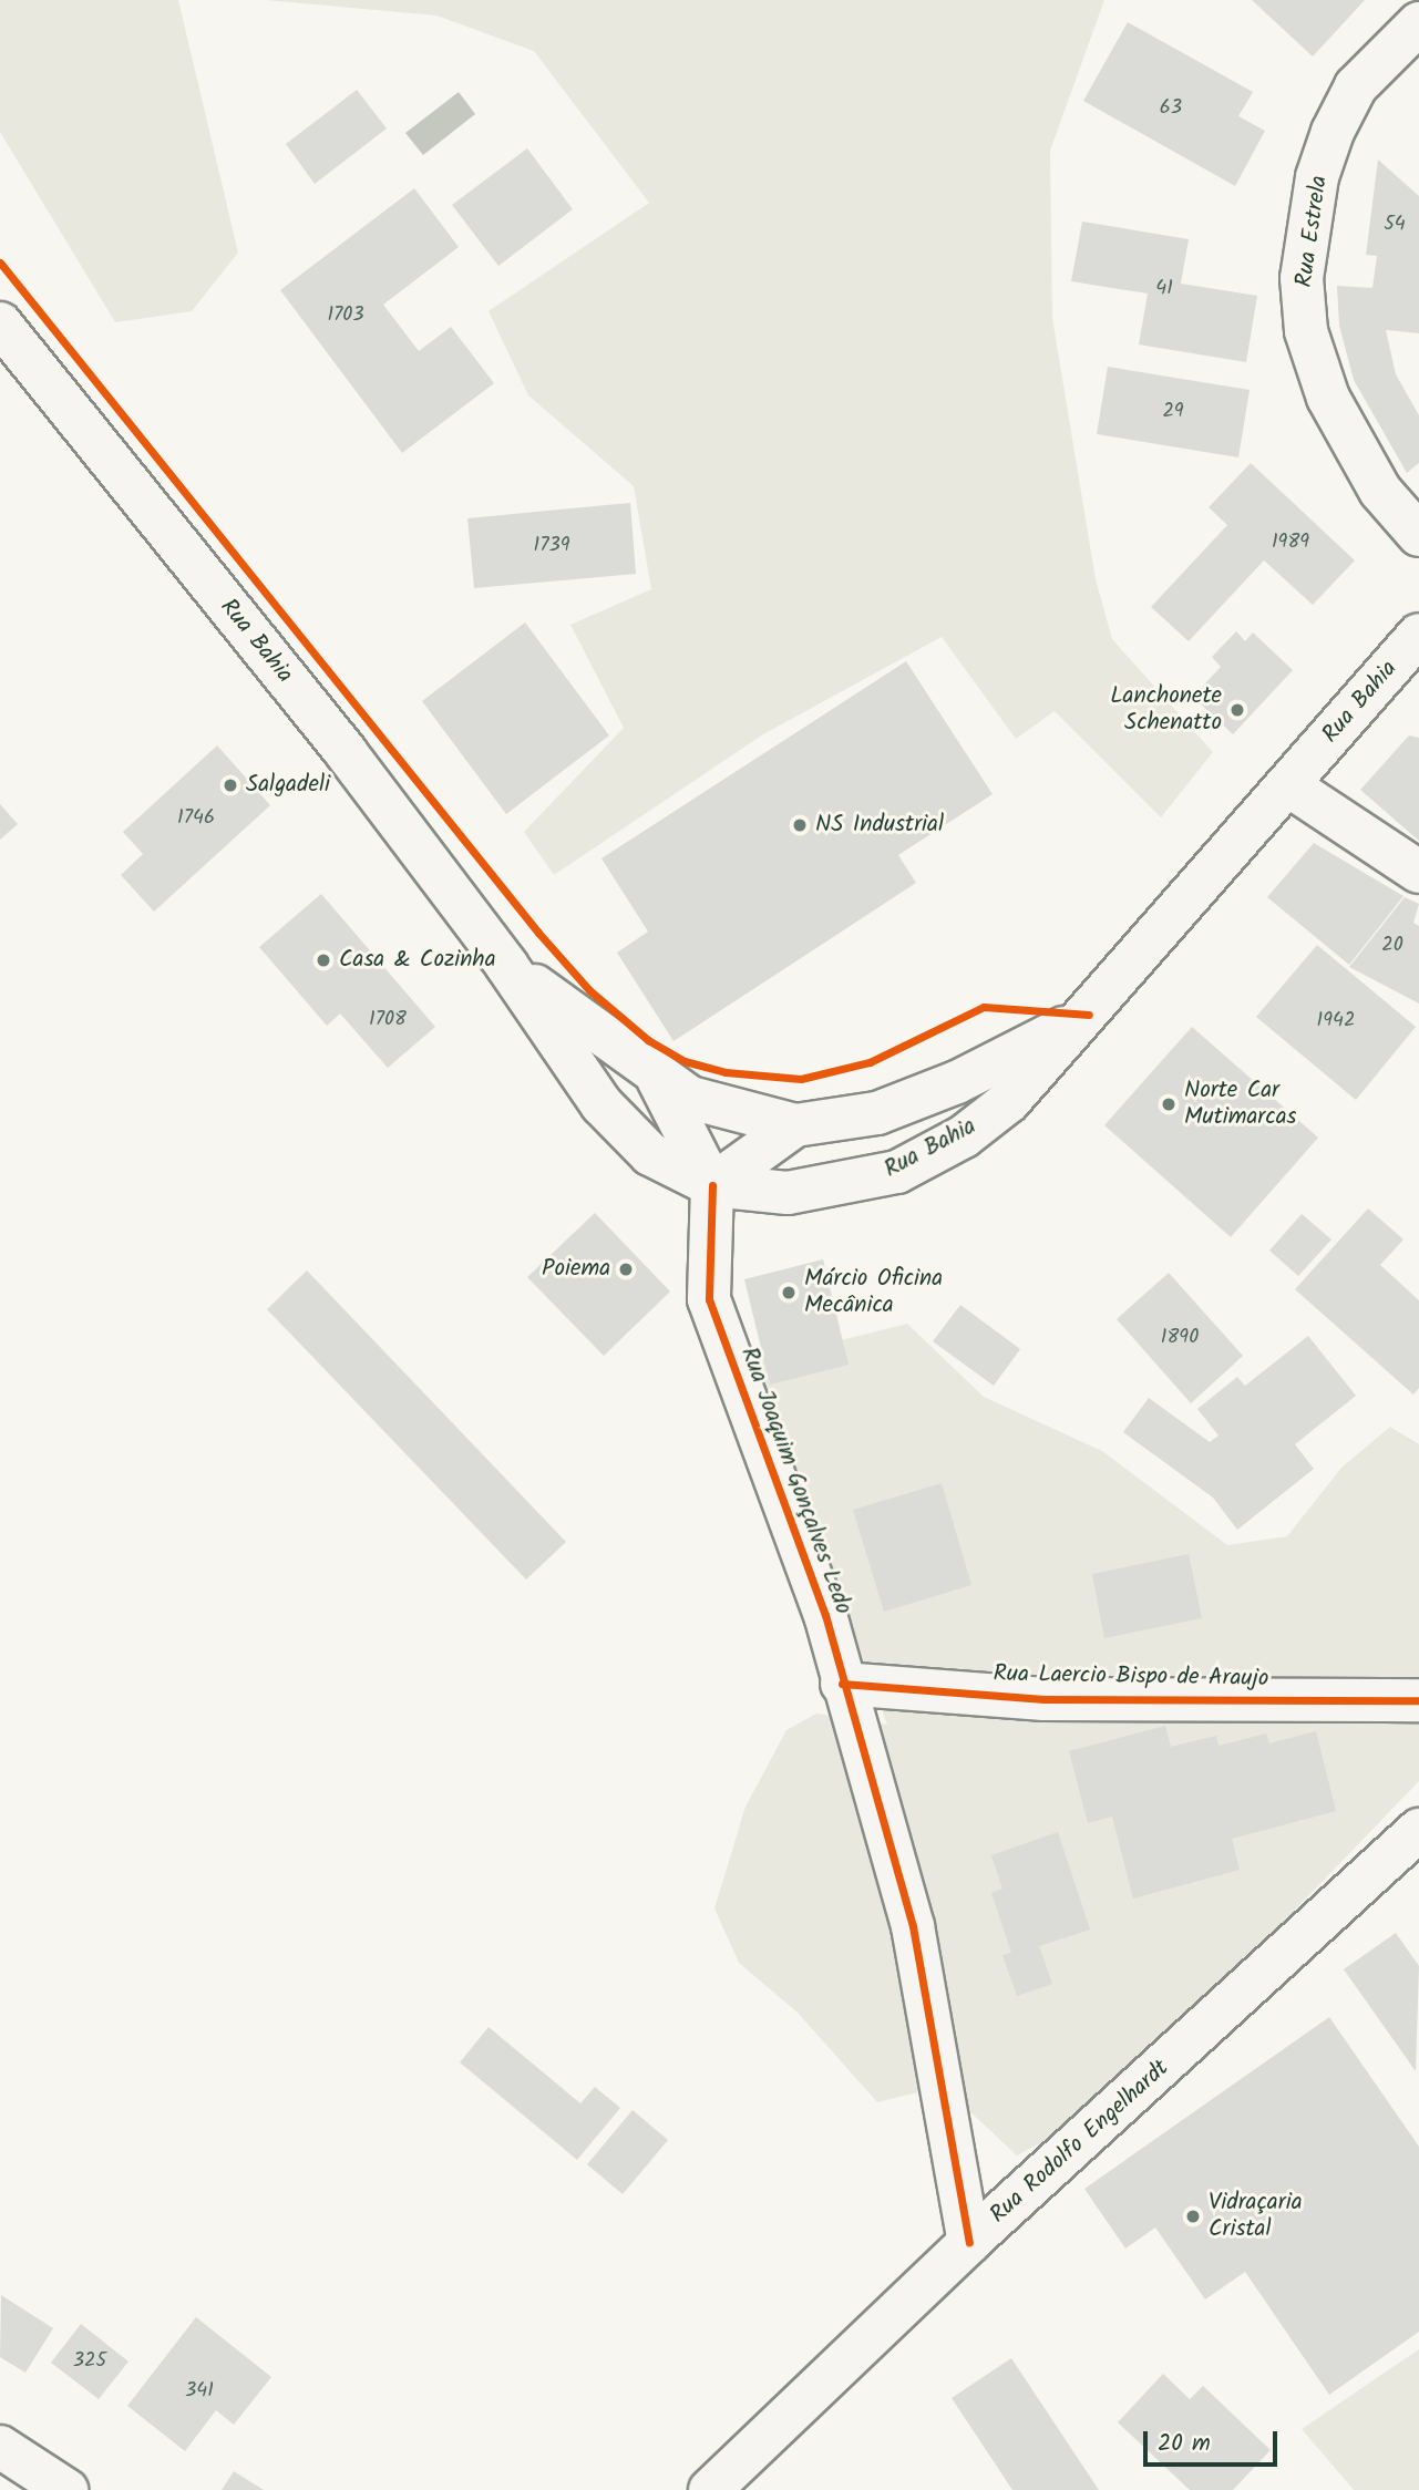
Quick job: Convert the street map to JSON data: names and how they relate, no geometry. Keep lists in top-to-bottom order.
{
  "streets": {
    "main road": [
      "Rua Estrela",
      "Rua Bahia",
      "Rua Joaquim Gonçalves Ledo",
      "Rua Laercio Bispo de Araujo",
      "Rua Rodolfo Engelhardt"
    ]
  },
  "crossings": [
    ["Rua Bahia", "Rua Joaquim Gonçalves Ledo"],
    ["Rua Joaquim Gonçalves Ledo", "Rua Laercio Bispo de Araujo"],
    ["Rua Joaquim Gonçalves Ledo", "Rua Rodolfo Engelhardt"]
  ],
  "places": [
    "Lanchonete Schenatto",
    "Salgadeli",
    "NS Industrial",
    "Casa & Cozinha",
    "Norte Car Mutimarcas",
    "Poiema",
    "Márcio Oficina Mecânica",
    "Vidraçaria Cristal"
  ],
  "house_numbers": [
    "63",
    "54",
    "41",
    "1703",
    "29",
    "1989",
    "1739",
    "1746",
    "20",
    "1708",
    "1942",
    "1890",
    "325",
    "341"
  ],
  "scale_bar": "20 m"
}
